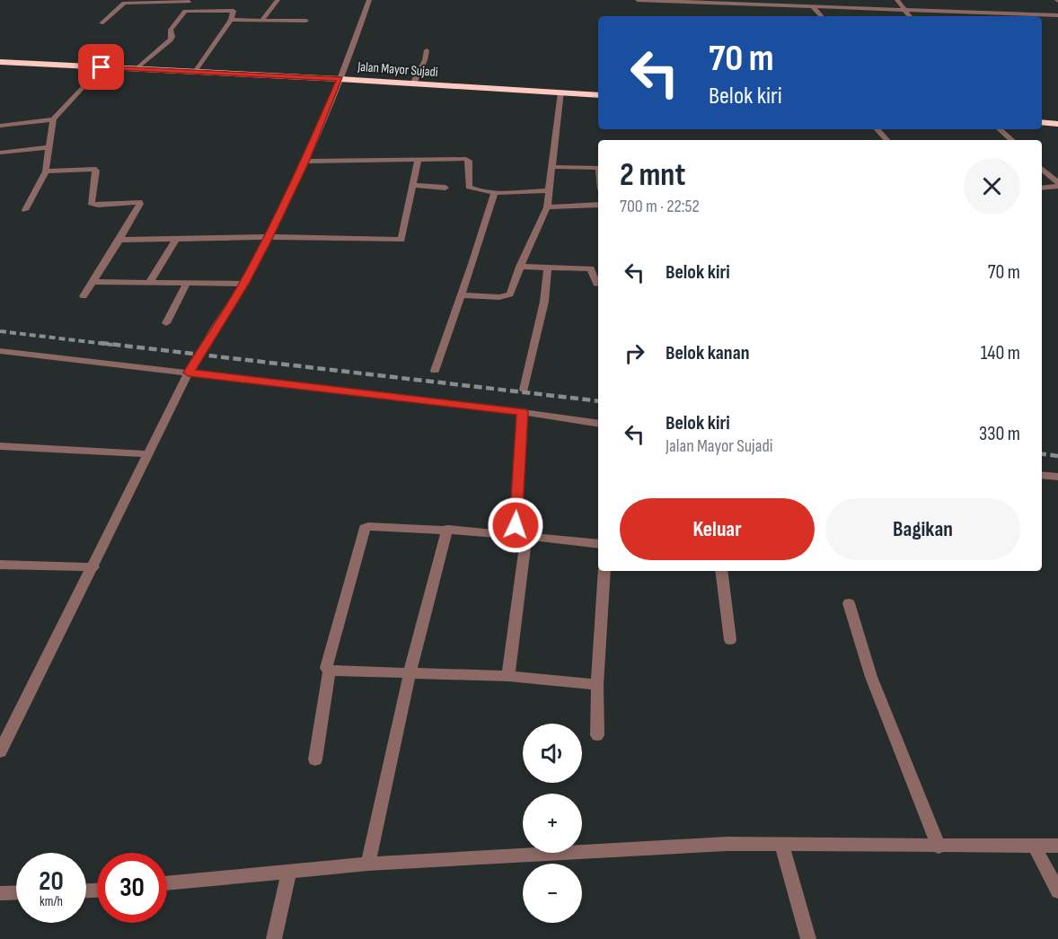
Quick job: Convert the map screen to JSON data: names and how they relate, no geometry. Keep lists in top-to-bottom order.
{
  "streets": {
    "highway": ["Jalan Mayor Sujadi"]
  },
  "page": {
    "turn": ["70 m", "Belok kiri"],
    "heading": ["2 mnt", "700 m · 22:52"],
    "list": [
      {
        "name": "Belok kiri",
        "value": "70 m"
      },
      {
        "name": "Belok kanan",
        "value": "140 m"
      },
      {
        "name": "Belok kiri",
        "note": "Jalan Mayor Sujadi",
        "value": "330 m"
      }
    ],
    "buttons": ["Keluar", "Bagikan"],
    "map_buttons": ["+", "−"],
    "speed": "20 km/h",
    "limit": "30"
  }
}
